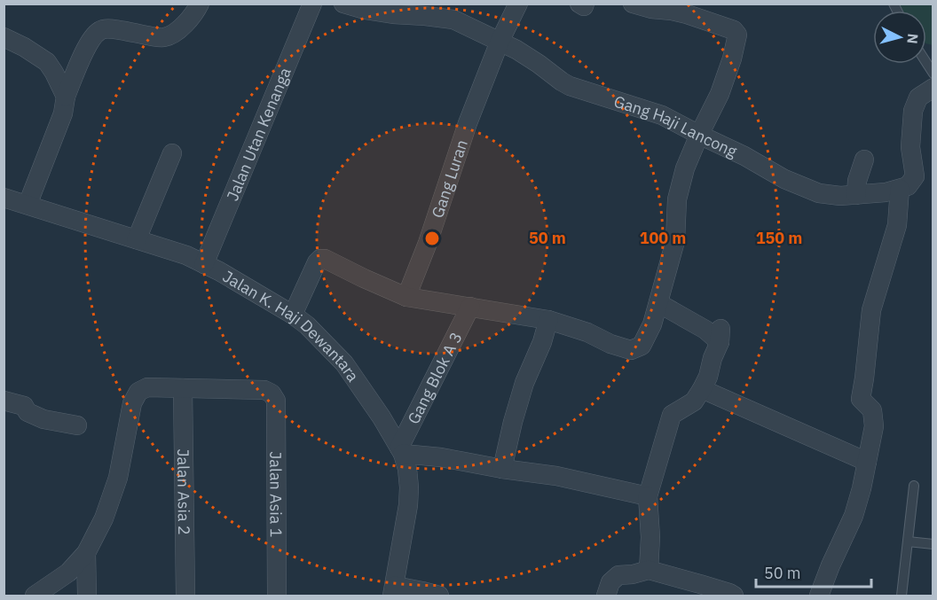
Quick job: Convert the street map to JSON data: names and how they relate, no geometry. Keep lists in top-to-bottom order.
{
  "streets": {
    "street": [
      "Gang Haji Lancong",
      "Jalan Utan Kenanga",
      "Gang Luran",
      "Jalan K. Haji Dewantara",
      "Gang Blok A 3",
      "Jalan Asia 2",
      "Jalan Asia 1"
    ]
  },
  "crossings": [
    ["Gang Haji Lancong", "Gang Luran"],
    ["Jalan Utan Kenanga", "Jalan K. Haji Dewantara"],
    ["Jalan K. Haji Dewantara", "Gang Blok A 3"],
    ["Jalan Asia 2", "Jalan Asia 1"]
  ],
  "scale_bar": "50 m",
  "north": "right",
  "rings": ["50 m", "100 m", "150 m"]
}
